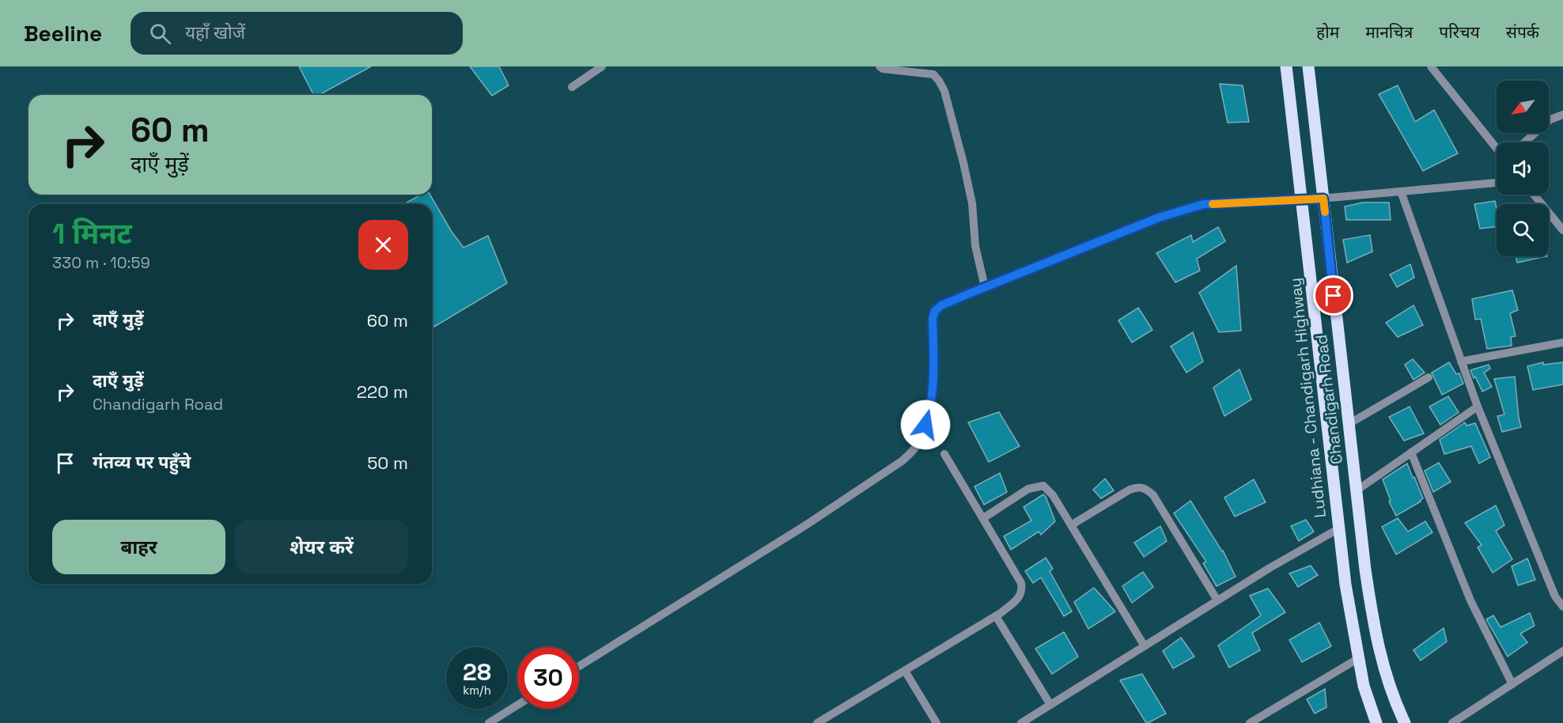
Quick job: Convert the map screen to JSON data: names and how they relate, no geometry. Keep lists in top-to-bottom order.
{
  "streets": {
    "main road": ["Ludhiana - Chandigarh Highway", "Chandigarh Road"]
  },
  "north": "bottom left",
  "page": {
    "header": "Beeline",
    "search": "यहाँ खोजें",
    "nav": [
      "होम",
      "मानचित्र",
      "परिचय",
      "संपर्क"
    ],
    "turn": ["60 m", "दाएँ मुड़ें"],
    "heading": ["1 मिनट", "330 m · 10:59"],
    "list": [
      {
        "name": "दाएँ मुड़ें",
        "value": "60 m"
      },
      {
        "name": "दाएँ मुड़ें",
        "note": "Chandigarh Road",
        "value": "220 m"
      },
      {
        "name": "गंतव्य पर पहुँचे",
        "value": "50 m"
      }
    ],
    "buttons": ["बाहर", "शेयर करें"],
    "speed": "28 km/h",
    "limit": "30"
  }
}
